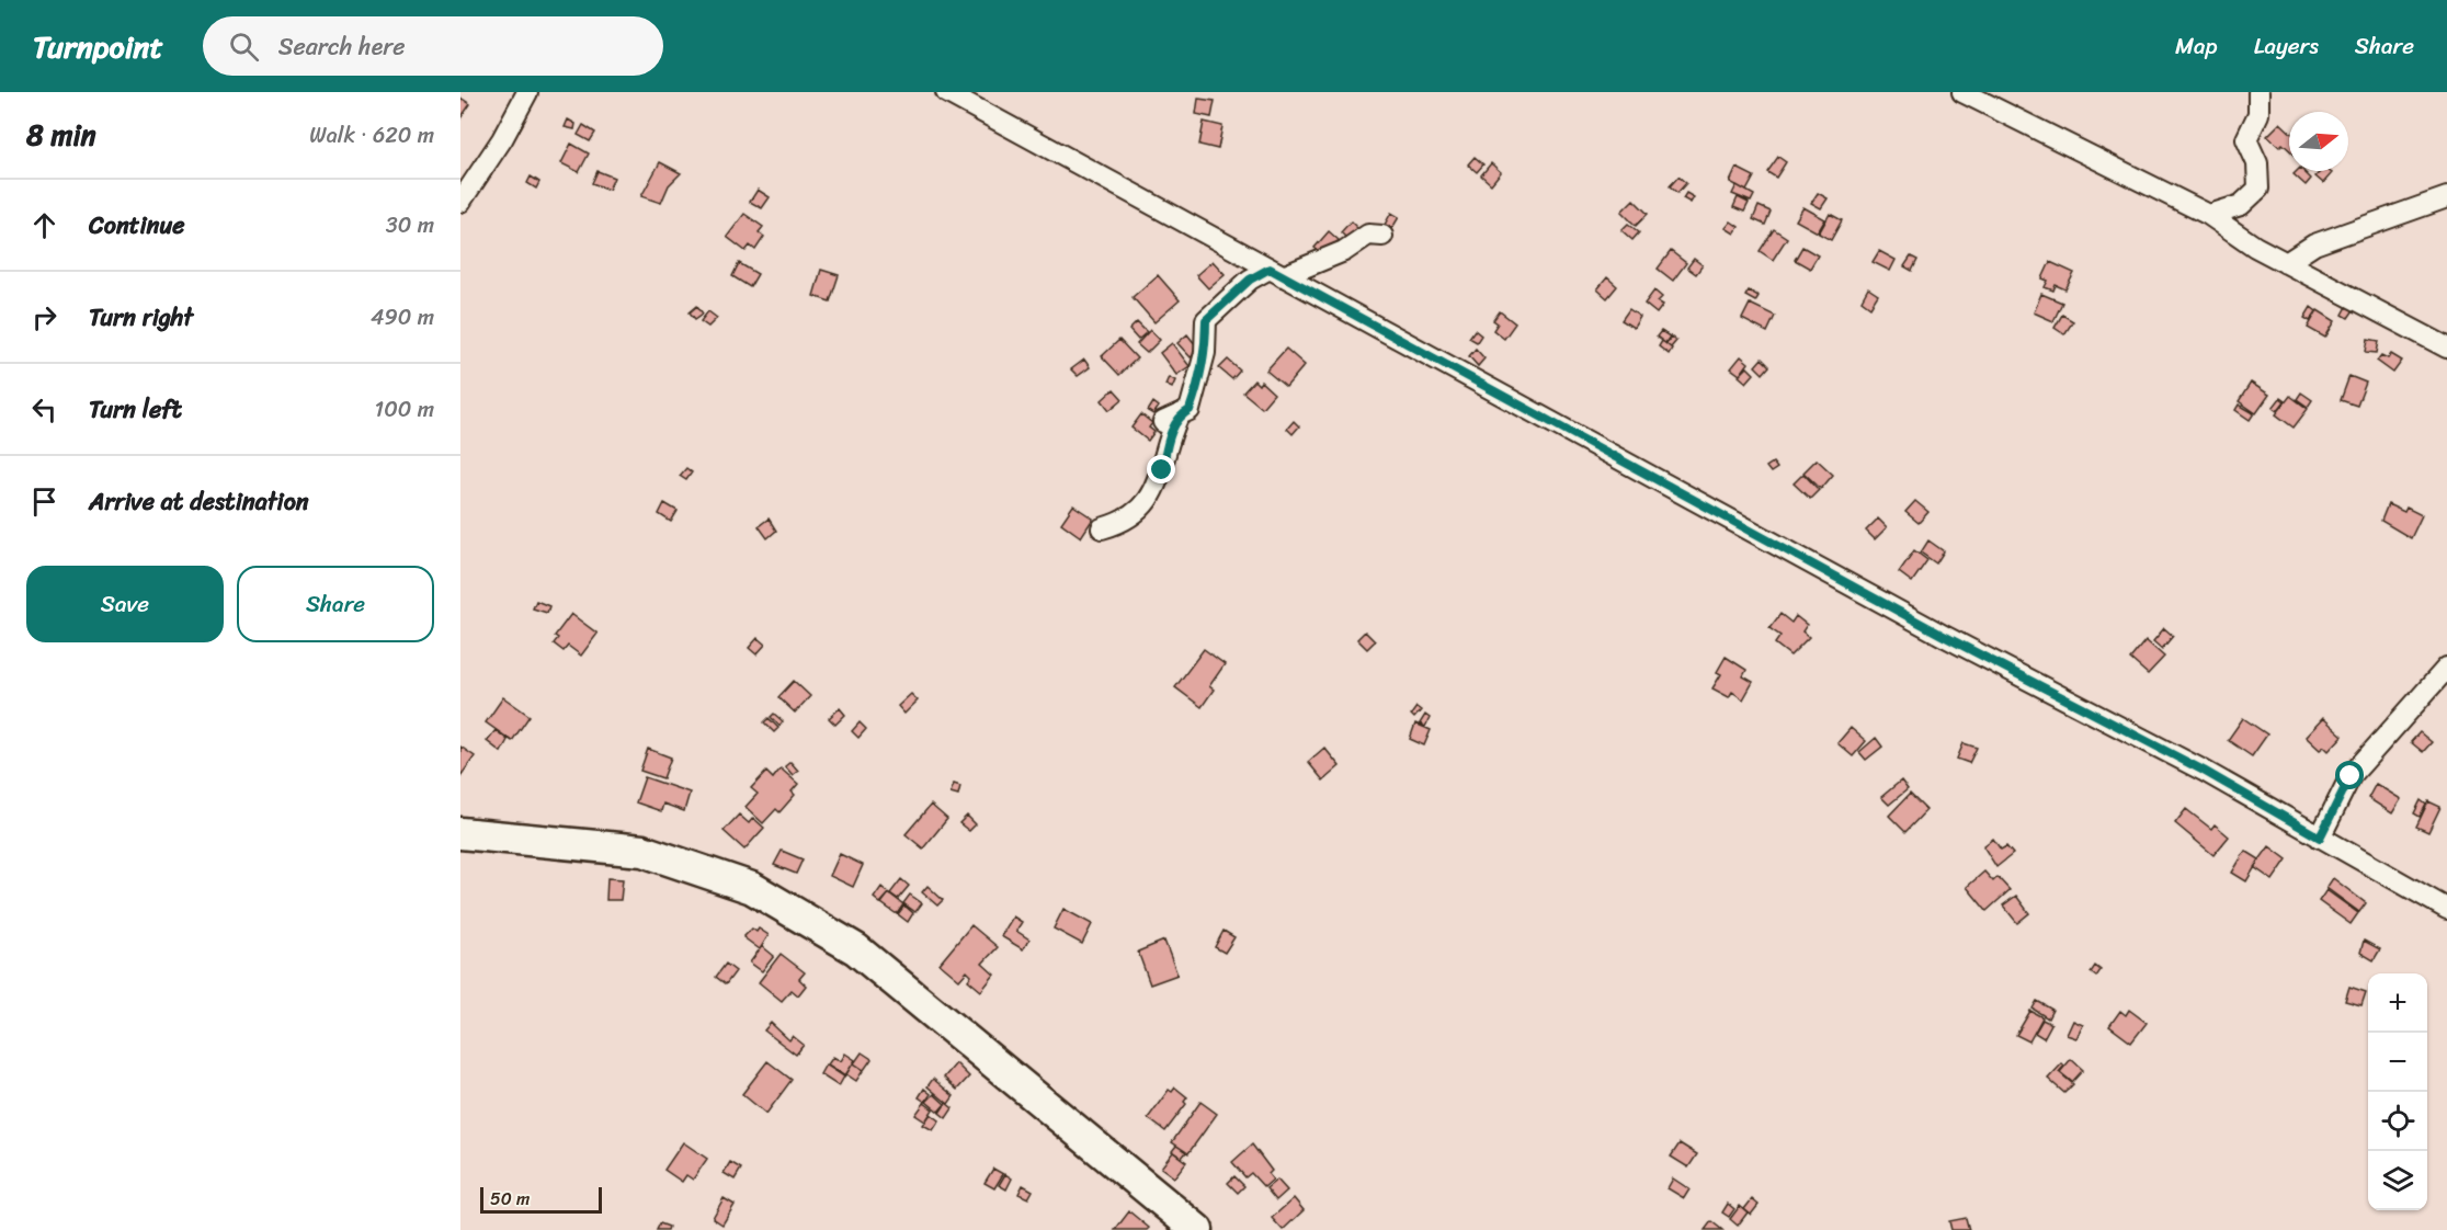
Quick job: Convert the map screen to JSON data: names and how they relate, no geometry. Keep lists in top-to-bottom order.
{
  "scale_bar": "50 m",
  "north": "right",
  "page": {
    "header": "Turnpoint",
    "search": "Search here",
    "nav": ["Map", "Layers", "Share"],
    "heading": ["8 min", "Walk · 620 m"],
    "list": [
      ["Continue", "30 m"],
      ["Turn right", "490 m"],
      ["Turn left", "100 m"],
      "Arrive at destination"
    ],
    "buttons": ["Save", "Share"],
    "map_buttons": ["+", "−"],
    "scale": "50 m"
  }
}
